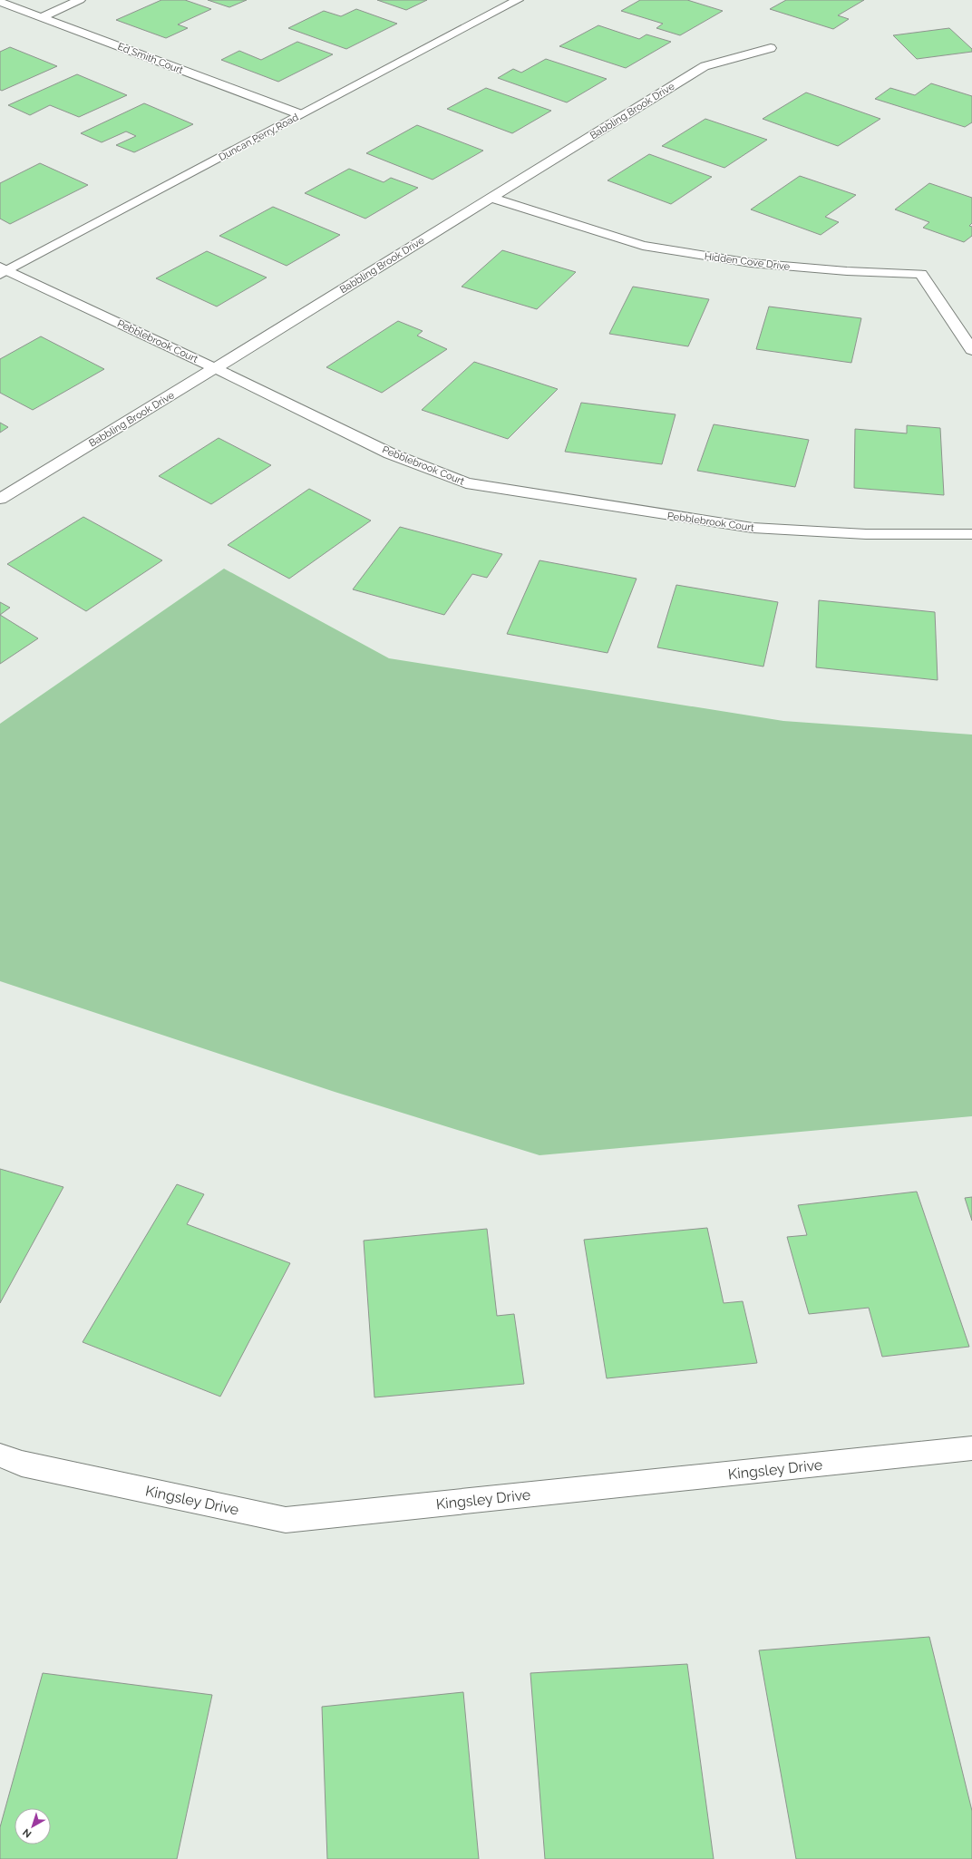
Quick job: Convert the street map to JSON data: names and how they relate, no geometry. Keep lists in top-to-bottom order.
{
  "streets": {
    "street": [
      "Ed Smith Court",
      "Babbling Brook Drive",
      "Duncan Perry Road",
      "Hidden Cove Drive",
      "Pebblebrook Court",
      "Kingsley Drive"
    ]
  },
  "crossings": [
    ["Ed Smith Court", "Duncan Perry Road"],
    ["Babbling Brook Drive", "Hidden Cove Drive"],
    ["Babbling Brook Drive", "Pebblebrook Court"],
    ["Duncan Perry Road", "Pebblebrook Court"]
  ],
  "north": "bottom left"
}
